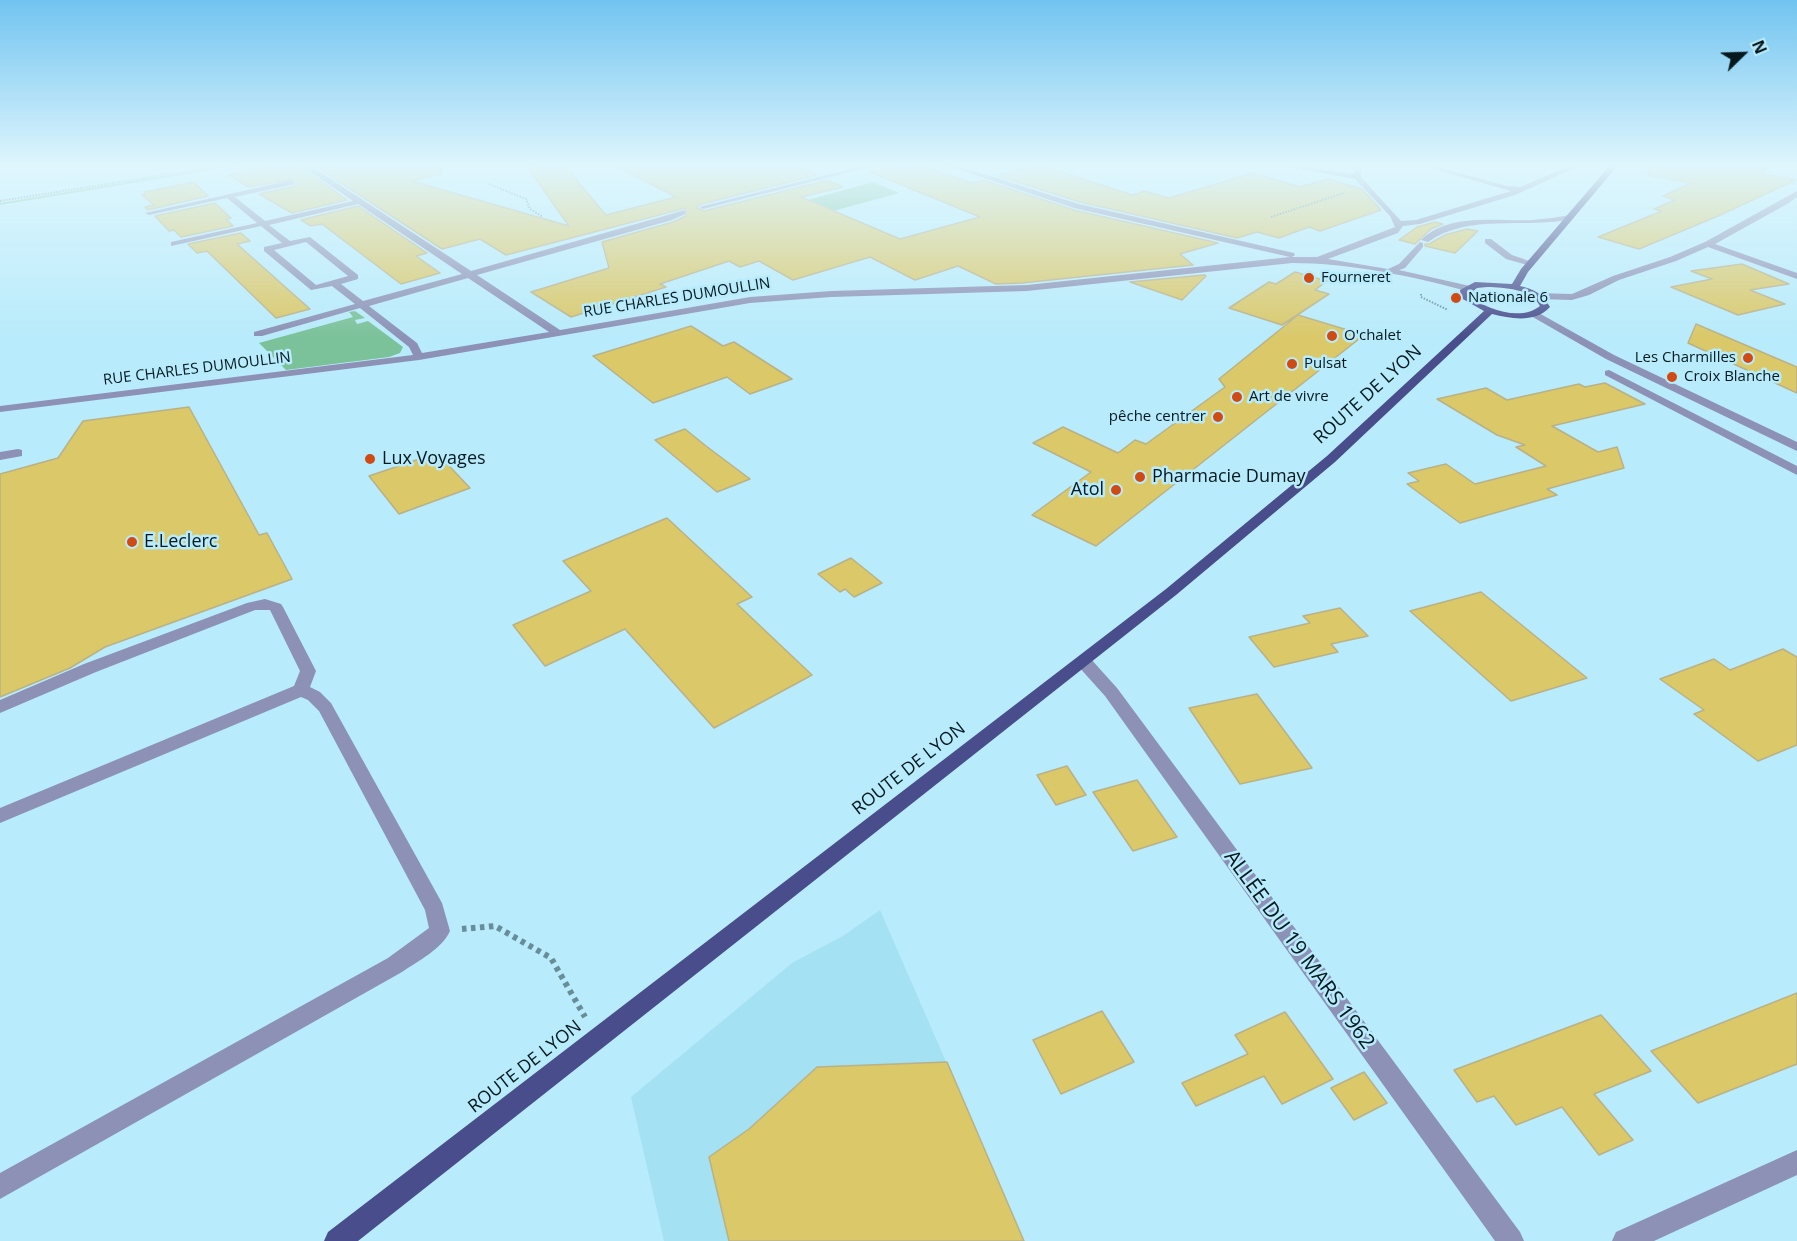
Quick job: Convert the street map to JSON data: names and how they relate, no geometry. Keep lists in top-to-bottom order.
{
  "streets": {
    "main road": ["ROUTE DE LYON"],
    "street": ["RUE CHARLES DUMOULLIN", "ALLÉE DU 19 MARS 1962"]
  },
  "crossings": [
    ["ROUTE DE LYON", "ALLÉE DU 19 MARS 1962"]
  ],
  "places": [
    "Fourneret",
    "Nationale 6",
    "O'chalet",
    "Les Charmilles",
    "Pulsat",
    "Croix Blanche",
    "Art de vivre",
    "pêche centrer",
    "Lux Voyages",
    "Pharmacie Dumay",
    "Atol",
    "E.Leclerc"
  ],
  "north": "top right"
}
